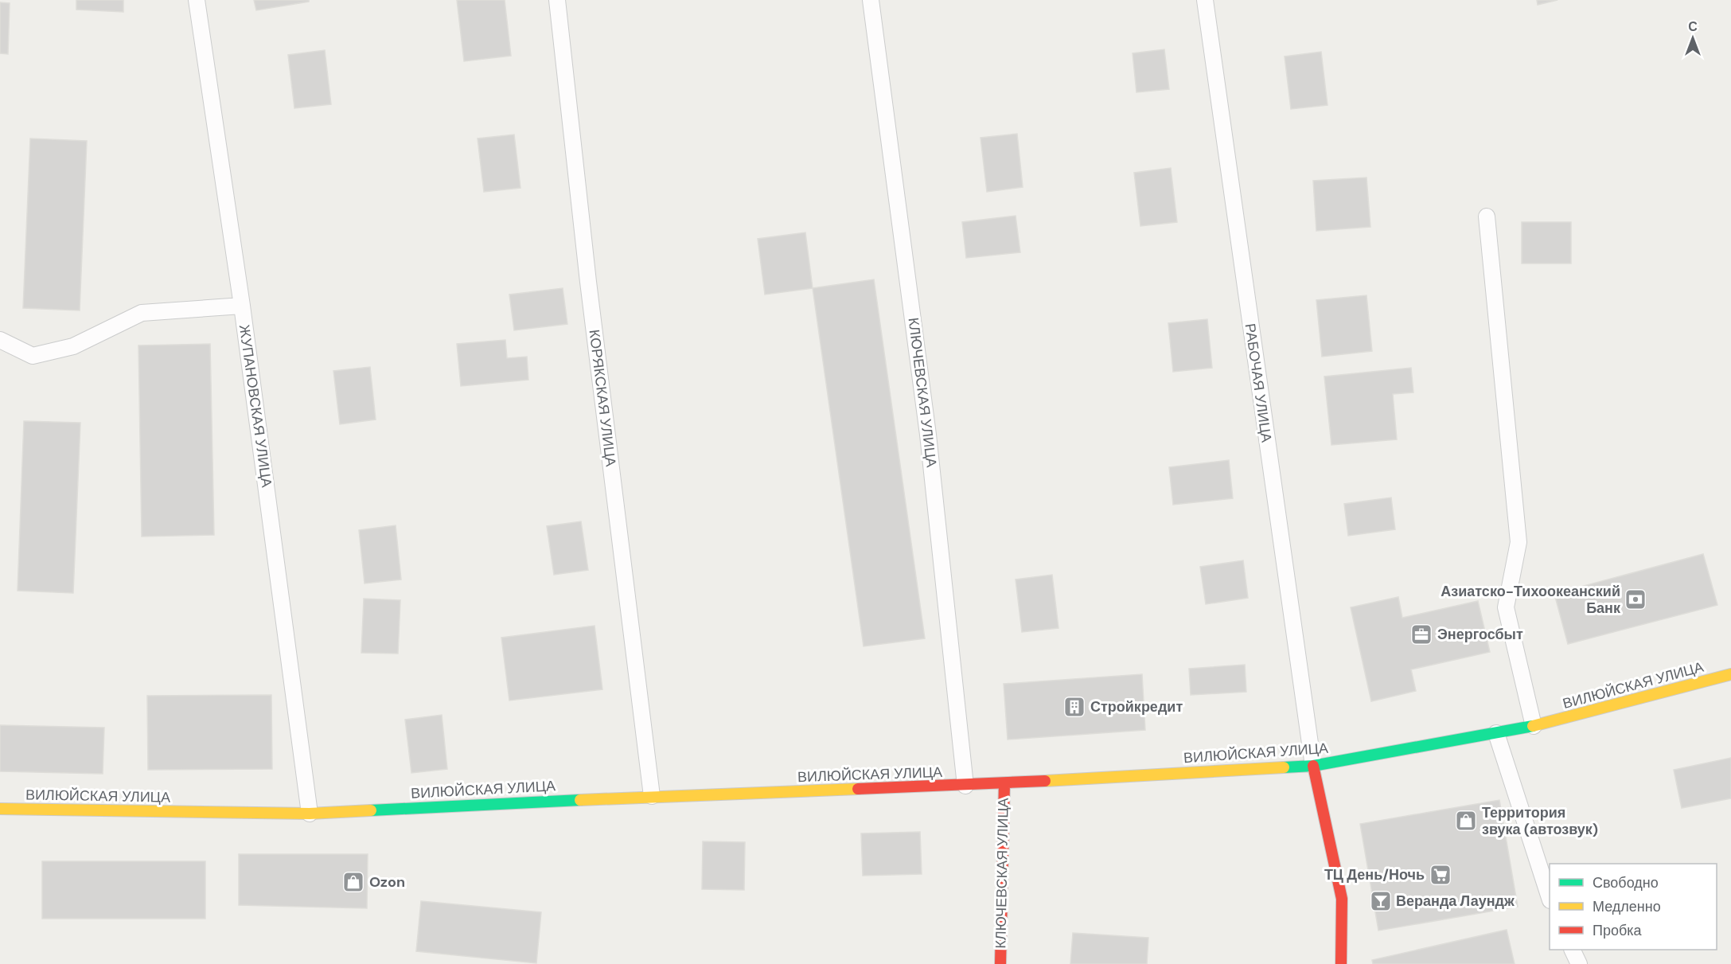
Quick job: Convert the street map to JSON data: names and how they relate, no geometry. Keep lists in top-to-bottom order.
{
  "streets": {
    "street": ["КЛЮЧЕВСКАЯ УЛИЦА", "ВИЛЮЙСКАЯ УЛИЦА"],
    "lane": ["РАБОЧАЯ УЛИЦА", "КОРЯКСКАЯ УЛИЦА", "ЖУПАНОВСКАЯ УЛИЦА"]
  },
  "crossings": [
    ["РАБОЧАЯ УЛИЦА", "ВИЛЮЙСКАЯ УЛИЦА"],
    ["КЛЮЧЕВСКАЯ УЛИЦА", "ВИЛЮЙСКАЯ УЛИЦА"],
    ["КОРЯКСКАЯ УЛИЦА", "ВИЛЮЙСКАЯ УЛИЦА"],
    ["ЖУПАНОВСКАЯ УЛИЦА", "ВИЛЮЙСКАЯ УЛИЦА"]
  ],
  "places": {
    "bank": ["Азиатско-Тихоокеанский Банк"],
    "office": ["Энергосбыт"],
    "building": ["Стройкредит"],
    "shop": ["Территория звука (автозвук)", "Ozon"],
    "supermarket": ["ТЦ День/Ночь"],
    "bar": ["Веранда Лаундж"]
  },
  "legend": ["Свободно", "Медленно", "Пробка"],
  "north": "top"
}
